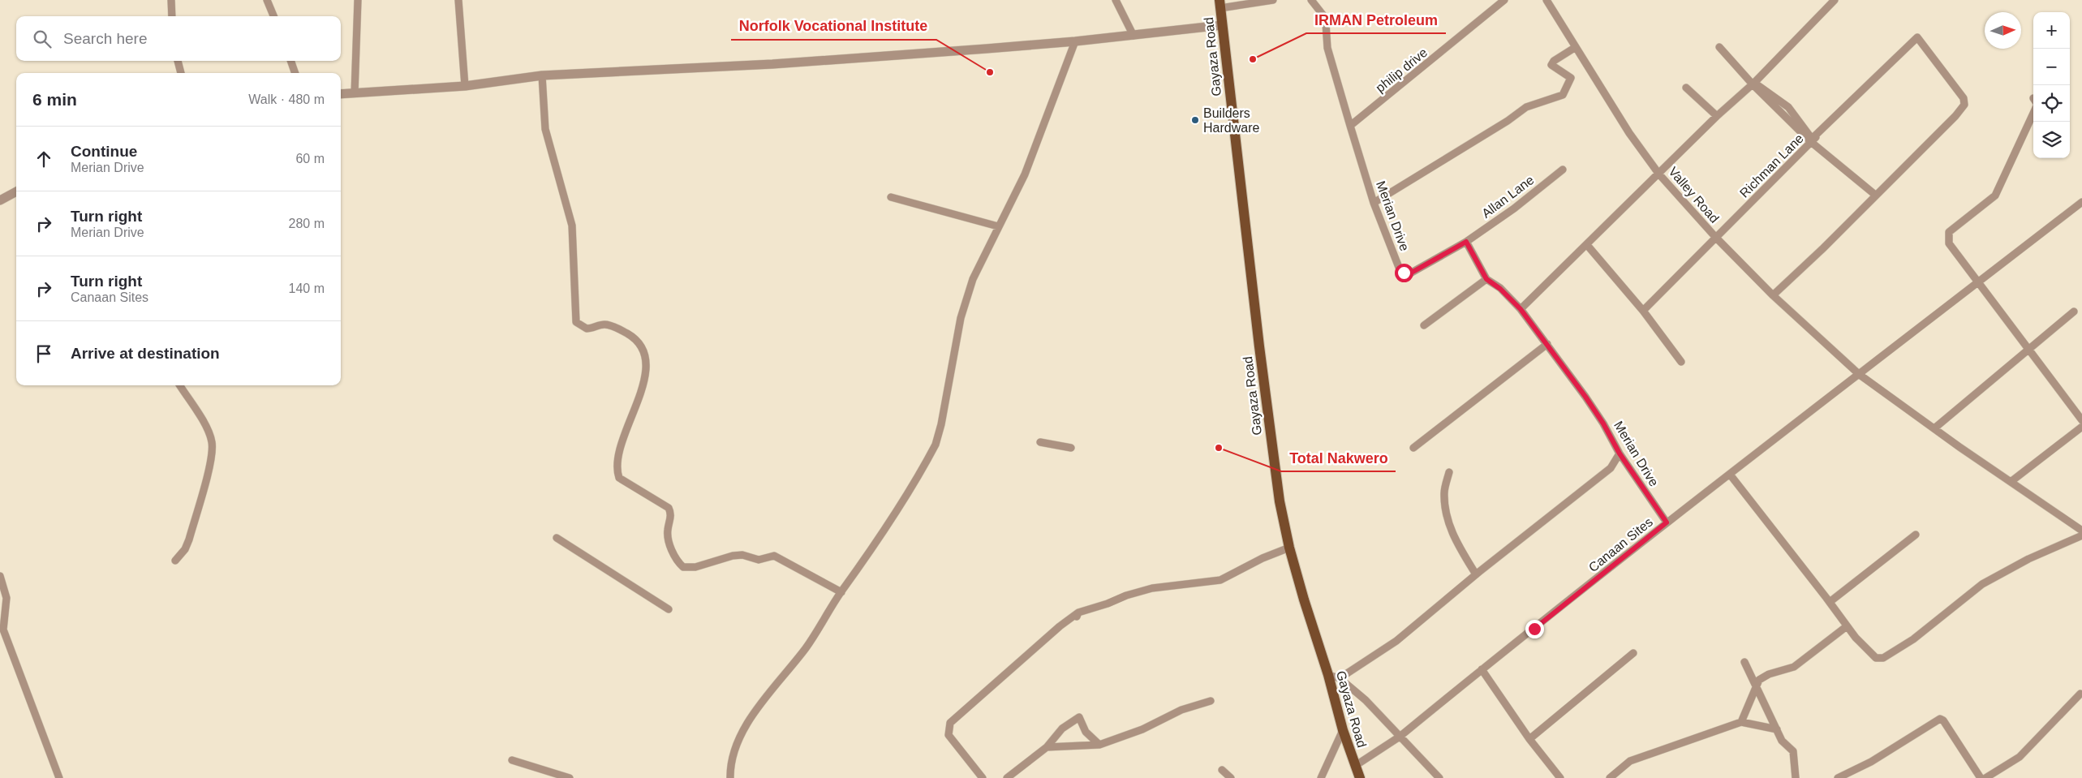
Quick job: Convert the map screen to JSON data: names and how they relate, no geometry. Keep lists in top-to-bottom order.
{
  "streets": {
    "main road": ["Gayaza Road"],
    "street": [
      "philip drive",
      "Richman Lane",
      "Valley Road",
      "Allan Lane",
      "Merian Drive",
      "Canaan Sites"
    ]
  },
  "crossings": [
    ["Gayaza Road", "Canaan Sites"],
    ["philip drive", "Merian Drive"],
    ["Richman Lane", "Valley Road"],
    ["Valley Road", "Canaan Sites"],
    ["Allan Lane", "Merian Drive"],
    ["Merian Drive", "Canaan Sites"]
  ],
  "places": [
    "IRMAN Petroleum",
    "Norfolk Vocational Institute",
    "Builders Hardware",
    "Total Nakwero"
  ],
  "north": "right",
  "page": {
    "map_buttons": ["+", "−"],
    "search": "Search here",
    "heading": ["6 min", "Walk · 480 m"],
    "list": [
      ["Continue", "Merian Drive", "60 m"],
      ["Turn right", "Merian Drive", "280 m"],
      ["Turn right", "Canaan Sites", "140 m"],
      "Arrive at destination"
    ]
  }
}
